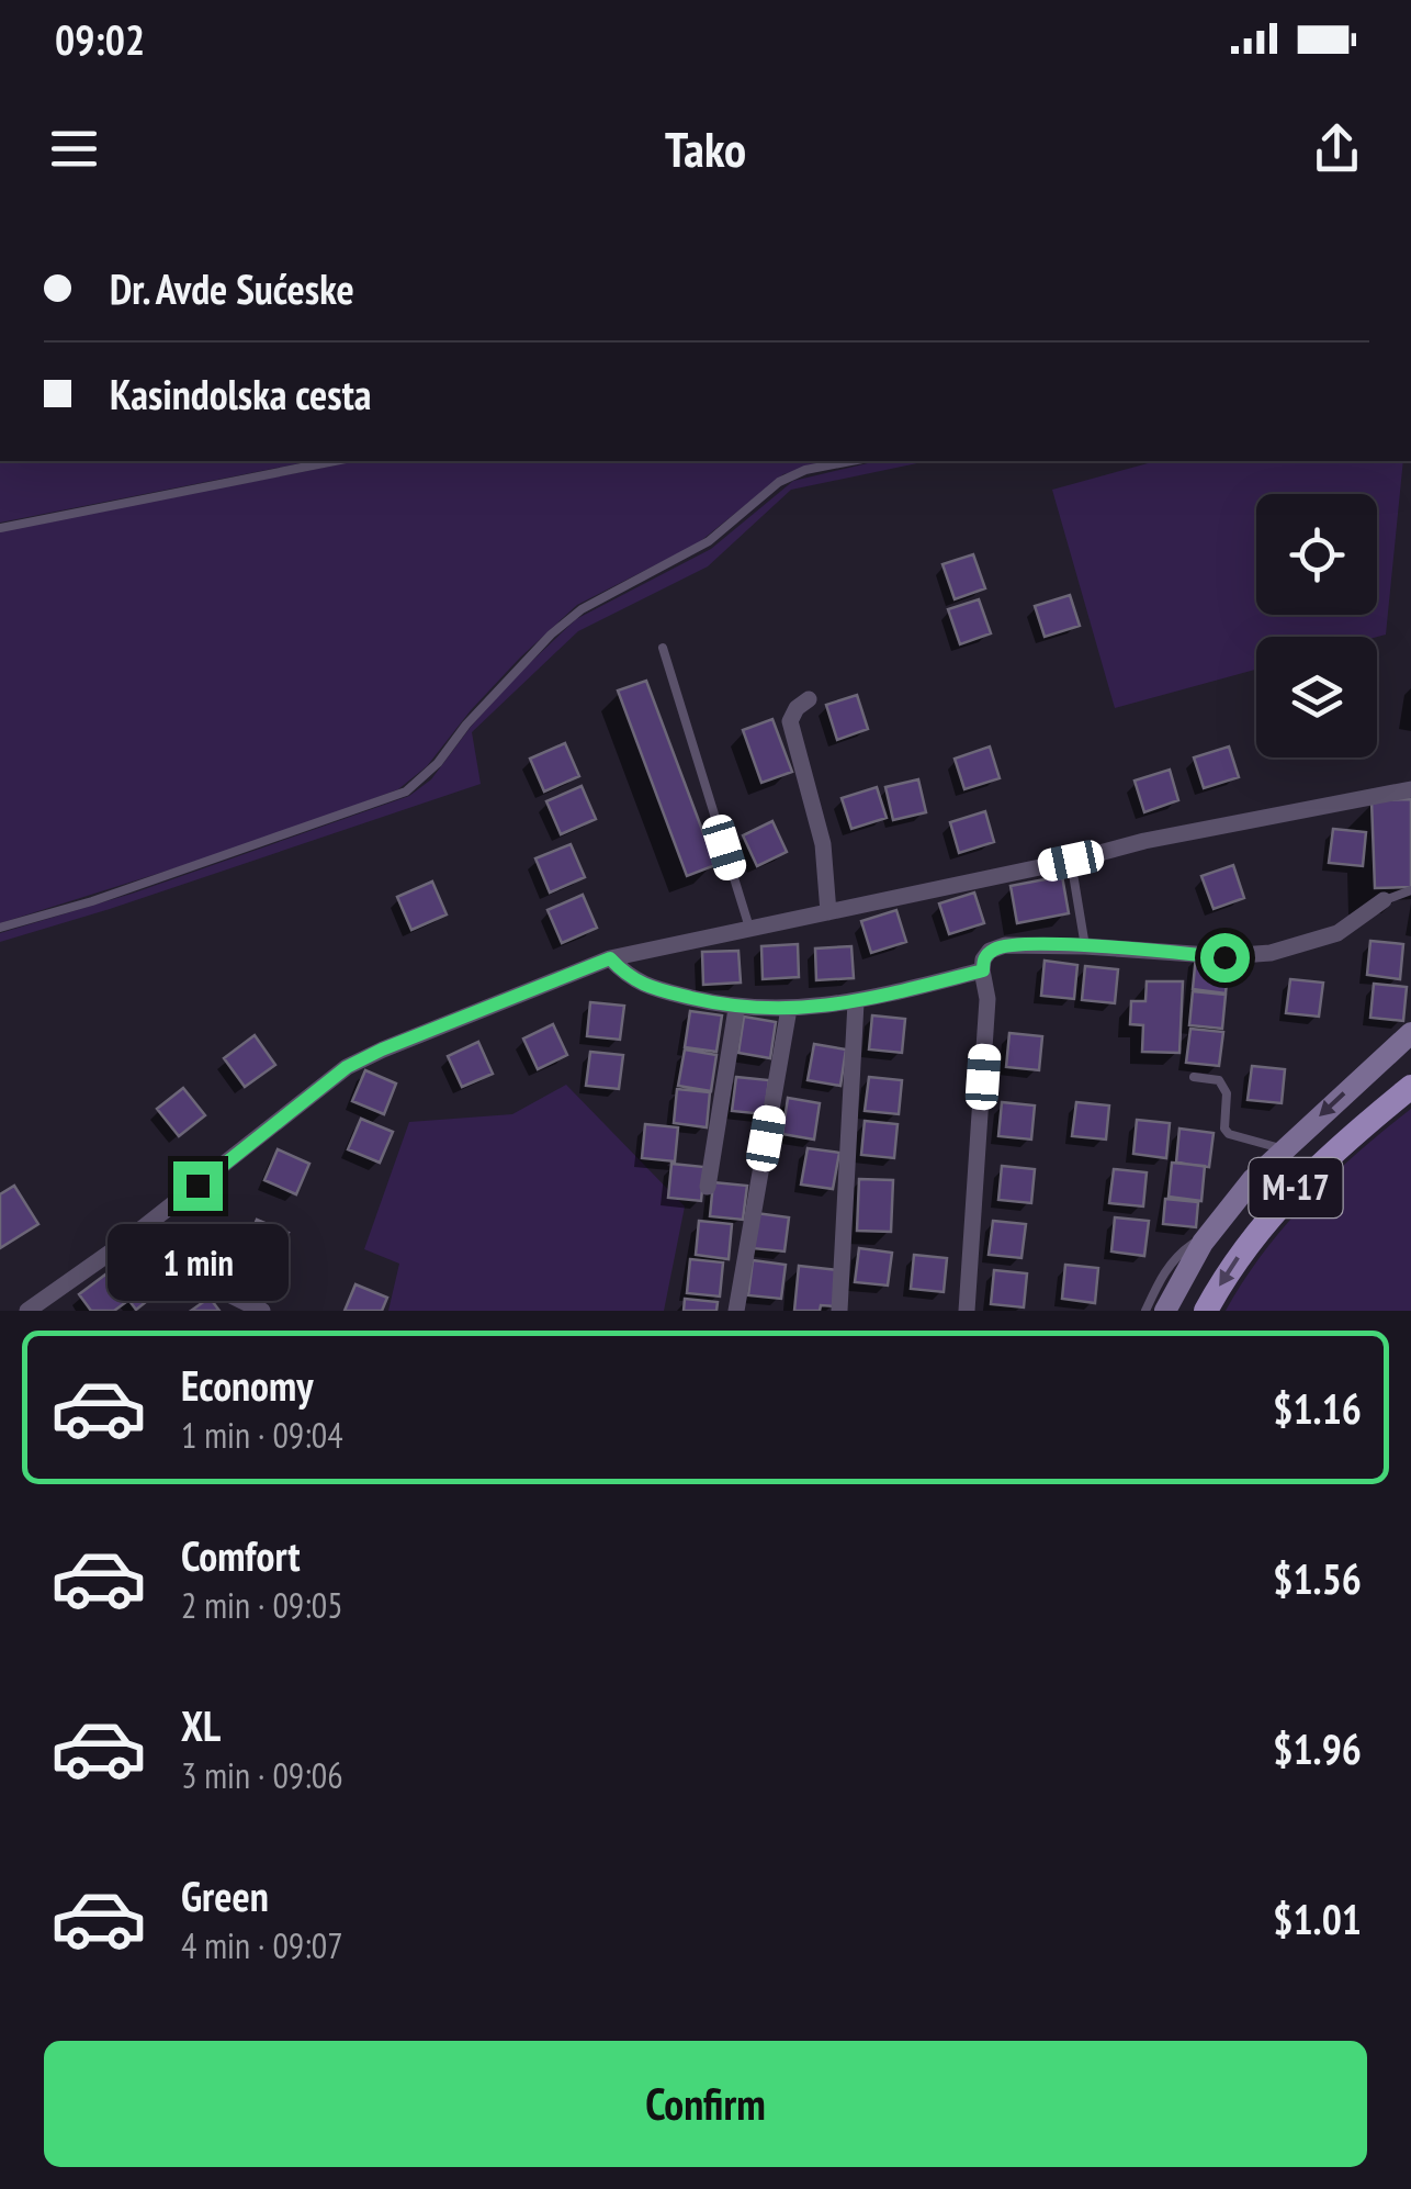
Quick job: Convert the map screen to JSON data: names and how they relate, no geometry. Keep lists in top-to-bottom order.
{
  "streets": {
    "main road": ["M-17"]
  },
  "page": {
    "status": "09:02",
    "header": "Tako",
    "banner": ["Dr. Avde Sućeske", "Kasindolska cesta"],
    "bubble": "1 min",
    "list": [
      {
        "name": "Economy",
        "note": "1 min · 09:04",
        "value": "$1.16"
      },
      {
        "name": "Comfort",
        "note": "2 min · 09:05",
        "value": "$1.56"
      },
      {
        "name": "XL",
        "note": "3 min · 09:06",
        "value": "$1.96"
      },
      {
        "name": "Green",
        "note": "4 min · 09:07",
        "value": "$1.01"
      }
    ],
    "buttons": "Confirm"
  }
}
